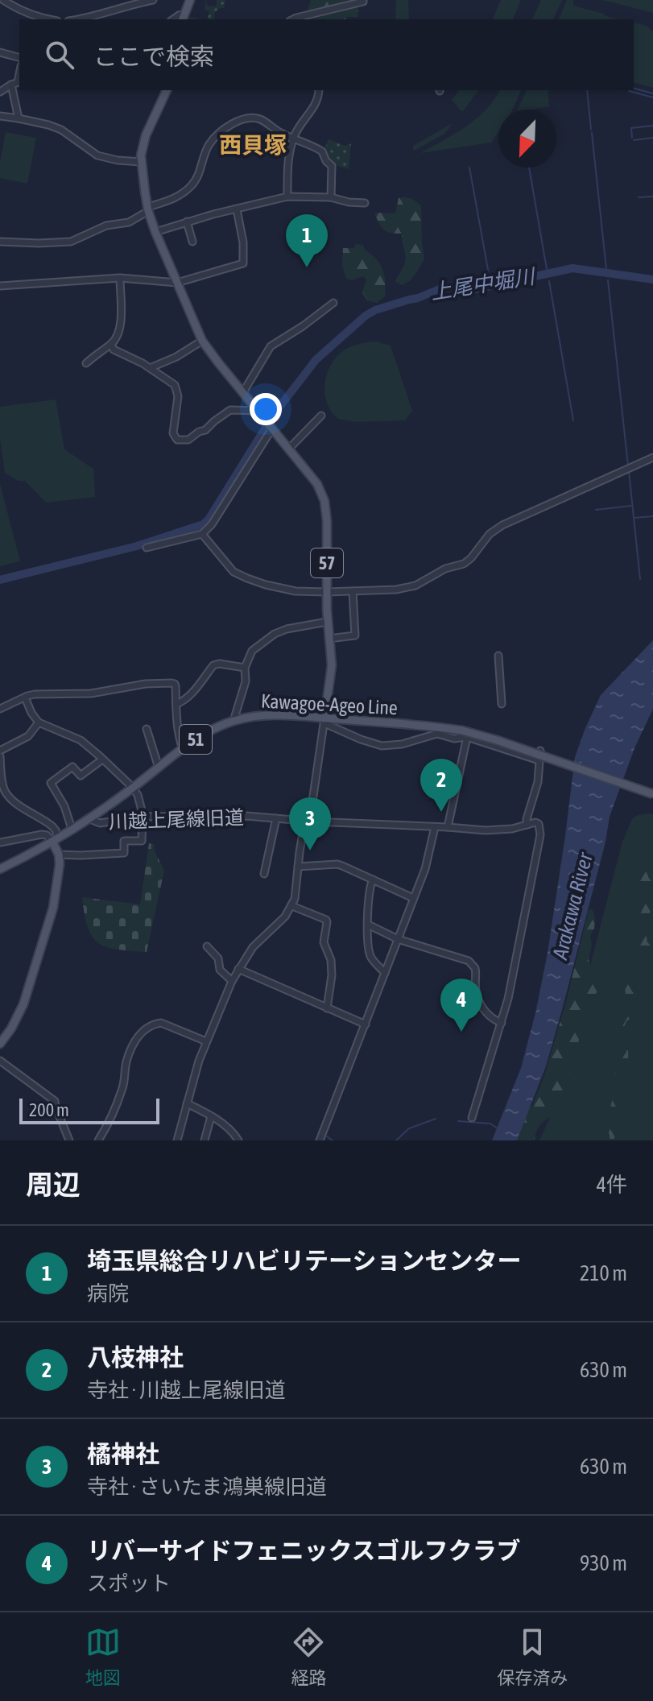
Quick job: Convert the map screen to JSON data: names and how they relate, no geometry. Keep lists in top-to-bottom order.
{
  "streets": {
    "main road": ["57", "Kawagoe-Ageo Line", "51"],
    "street": ["川越上尾線旧道"]
  },
  "crossings": [
    ["57", "Kawagoe-Ageo Line"],
    ["Kawagoe-Ageo Line", "川越上尾線旧道"]
  ],
  "districts": ["西貝塚"],
  "water": ["上尾中堀川", "Arakawa River"],
  "scale_bar": "200 m",
  "north": "bottom left",
  "page": {
    "search": "ここで検索",
    "pins": [
      "1",
      "2",
      "3",
      "4"
    ],
    "scale": "200 m",
    "heading": ["周辺", "4件"],
    "list": [
      {
        "mark": "1",
        "name": "埼玉県総合リハビリテーションセンター",
        "note": "病院",
        "value": "210 m"
      },
      {
        "mark": "2",
        "name": "八枝神社",
        "note": "寺社 · 川越上尾線旧道",
        "value": "630 m"
      },
      {
        "mark": "3",
        "name": "橘神社",
        "note": "寺社 · さいたま鴻巣線旧道",
        "value": "630 m"
      },
      {
        "mark": "4",
        "name": "リバーサイドフェニックスゴルフクラブ",
        "note": "スポット",
        "value": "930 m"
      }
    ],
    "nav": ["地図", "経路", "保存済み"]
  }
}
